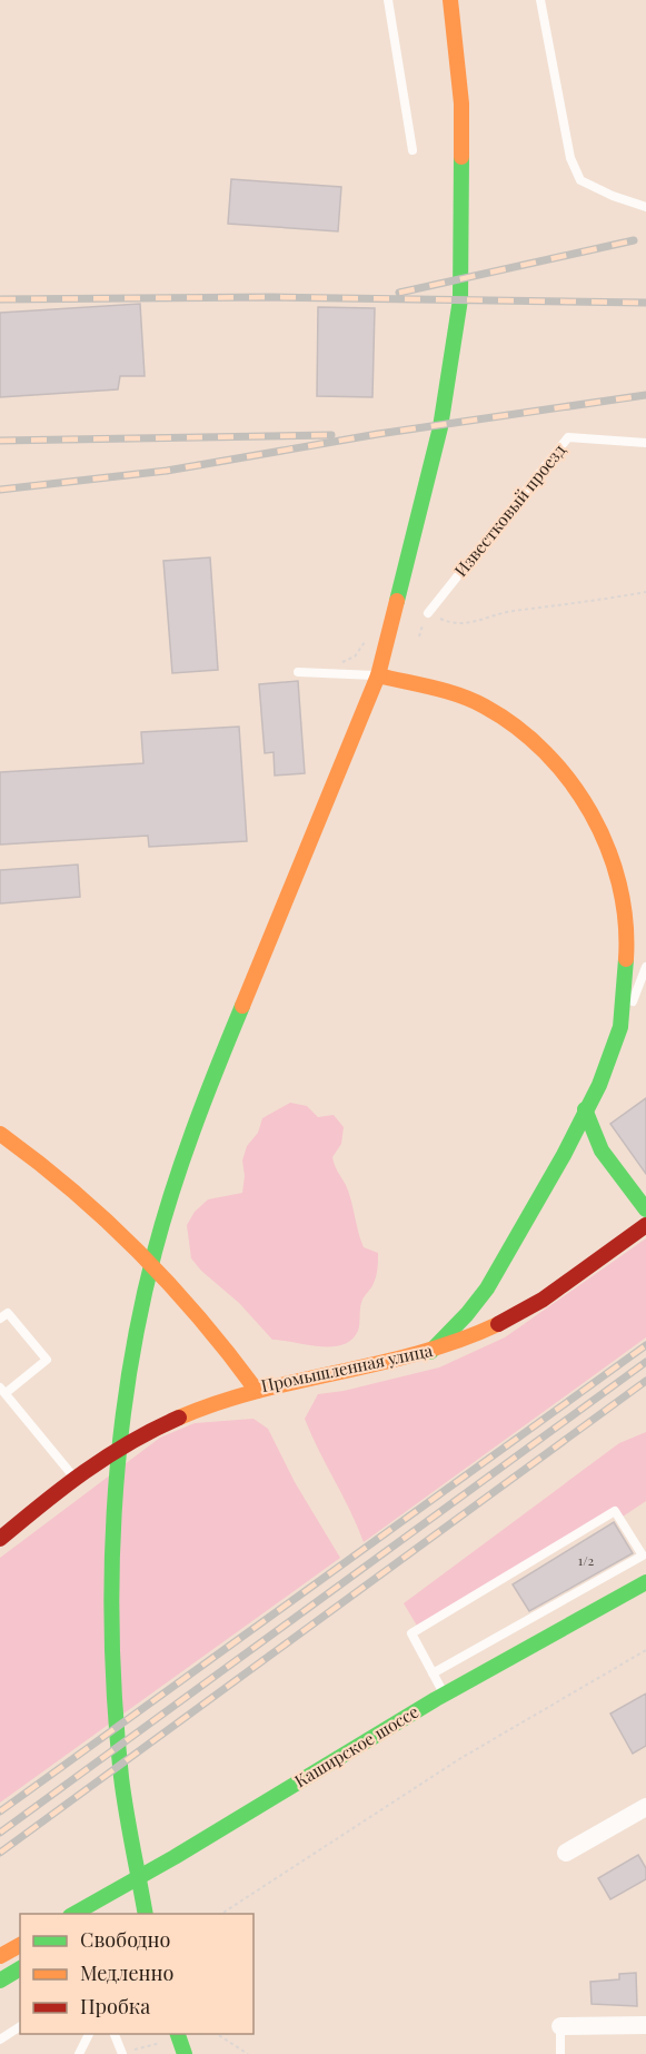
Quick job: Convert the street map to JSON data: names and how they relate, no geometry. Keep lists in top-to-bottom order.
{
  "streets": {
    "street": ["Промышленная улица", "Каширское шоссе"],
    "lane": ["Известковый проезд"]
  },
  "house_numbers": ["1/2"],
  "legend": ["Свободно", "Медленно", "Пробка"]
}
